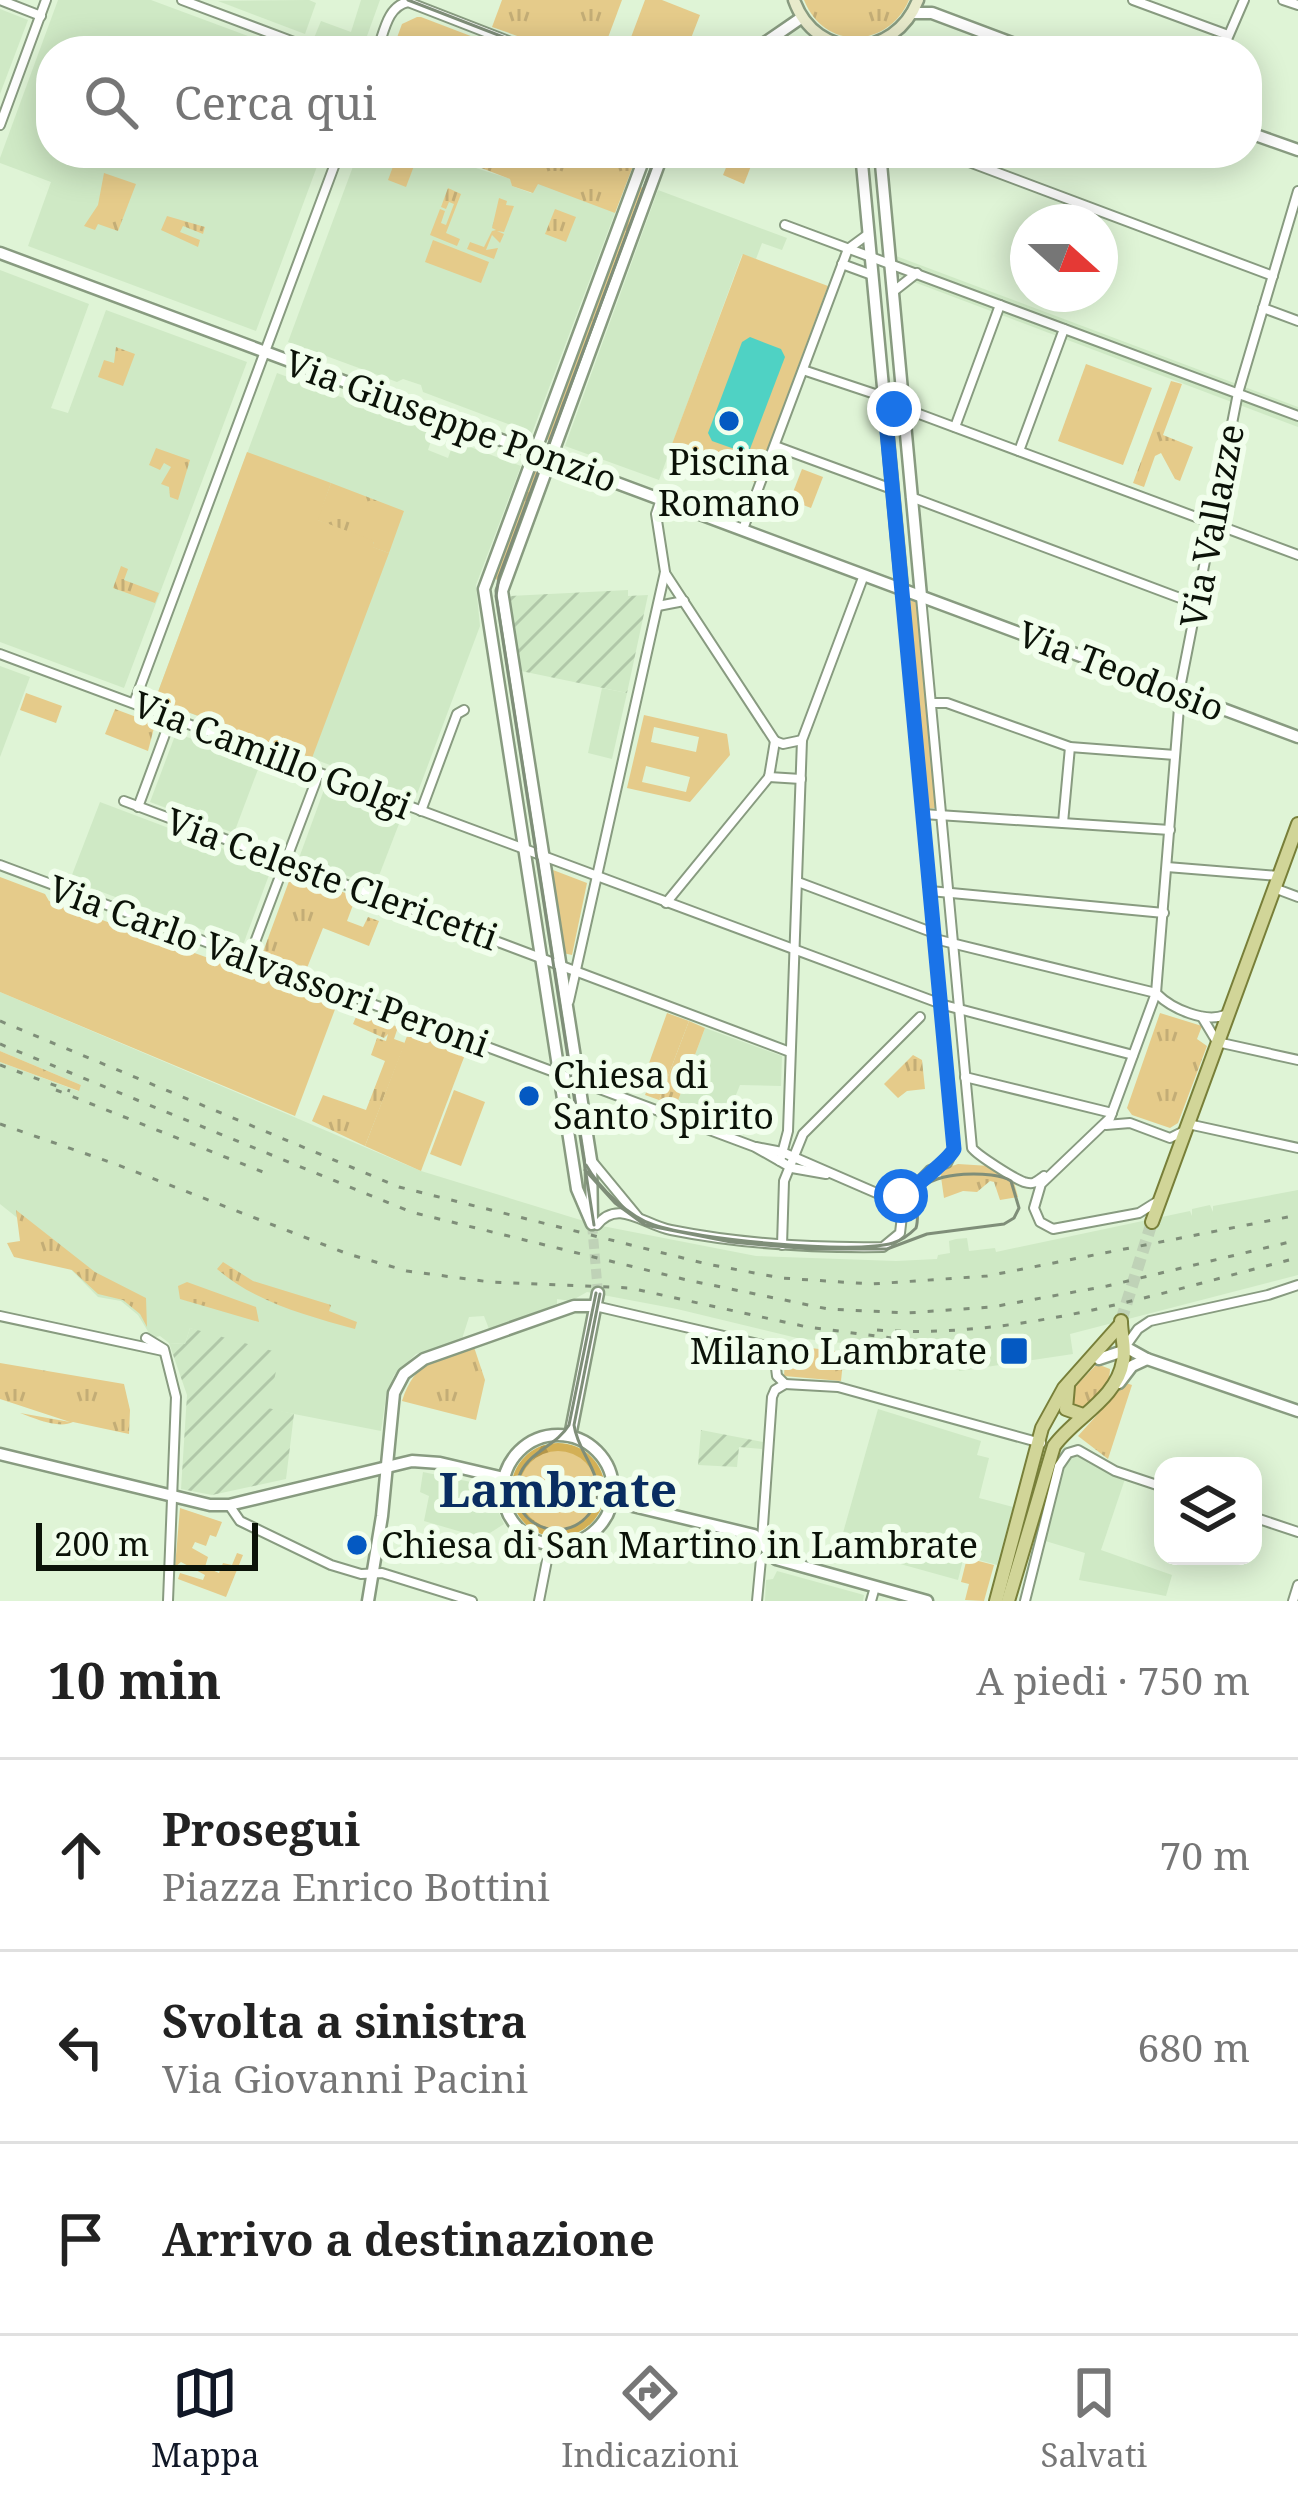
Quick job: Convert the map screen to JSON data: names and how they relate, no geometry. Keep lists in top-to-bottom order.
{
  "streets": {
    "street": [
      "Via Giuseppe Ponzio",
      "Via Vallazze",
      "Via Teodosio",
      "Via Camillo Golgi",
      "Via Celeste Clericetti",
      "Via Carlo Valvassori Peroni"
    ]
  },
  "crossings": [
    ["Via Giuseppe Ponzio", "Via Teodosio"],
    ["Via Vallazze", "Via Teodosio"],
    ["Via Vallazze", "Via Camillo Golgi"]
  ],
  "districts": ["Lambrate"],
  "places": {
    "other": ["Piscina Romano", "Chiesa di Santo Spirito", "Chiesa di San Martino in Lambrate"],
    "transit": ["Milano Lambrate"]
  },
  "scale_bar": "200 m",
  "north": "right",
  "page": {
    "search": "Cerca qui",
    "scale": "200 m",
    "heading": ["10 min", "A piedi · 750 m"],
    "list": [
      ["Prosegui", "Piazza Enrico Bottini", "70 m"],
      ["Svolta a sinistra", "Via Giovanni Pacini", "680 m"],
      "Arrivo a destinazione"
    ],
    "nav": ["Mappa", "Indicazioni", "Salvati"]
  }
}
